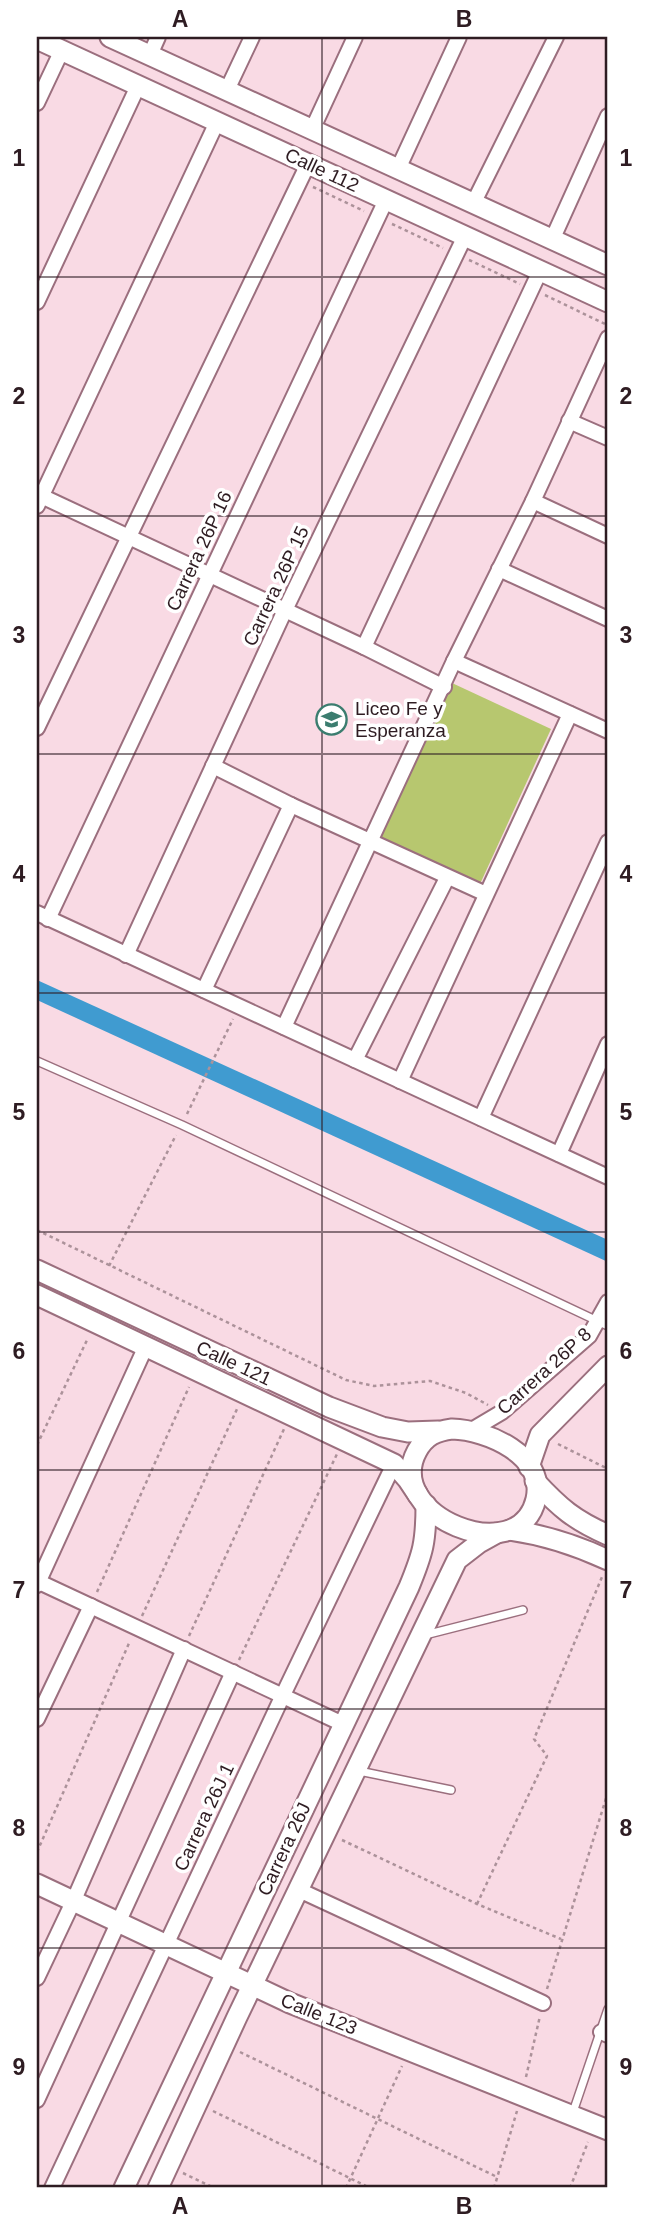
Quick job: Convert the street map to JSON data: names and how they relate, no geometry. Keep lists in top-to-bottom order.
{
  "streets": {
    "street": [
      "Calle 112",
      "Carrera 26P 16",
      "Carrera 26P 15",
      "Calle 121",
      "Carrera 26P 8",
      "Carrera 26J 1",
      "Carrera 26J",
      "Calle 123"
    ]
  },
  "crossings": [
    ["Calle 112", "Carrera 26P 16"],
    ["Calle 112", "Carrera 26P 15"],
    ["Calle 121", "Carrera 26P 8"],
    ["Calle 121", "Carrera 26J 1"],
    ["Calle 121", "Carrera 26J"],
    ["Carrera 26P 8", "Carrera 26J"],
    ["Carrera 26J 1", "Calle 123"],
    ["Carrera 26J", "Calle 123"]
  ],
  "places": {
    "school or university": ["Liceo Fe y Esperanza"]
  },
  "grid": {
    "columns": ["A", "B"],
    "rows": [
      "1",
      "2",
      "3",
      "4",
      "5",
      "6",
      "7",
      "8",
      "9"
    ]
  }
}
